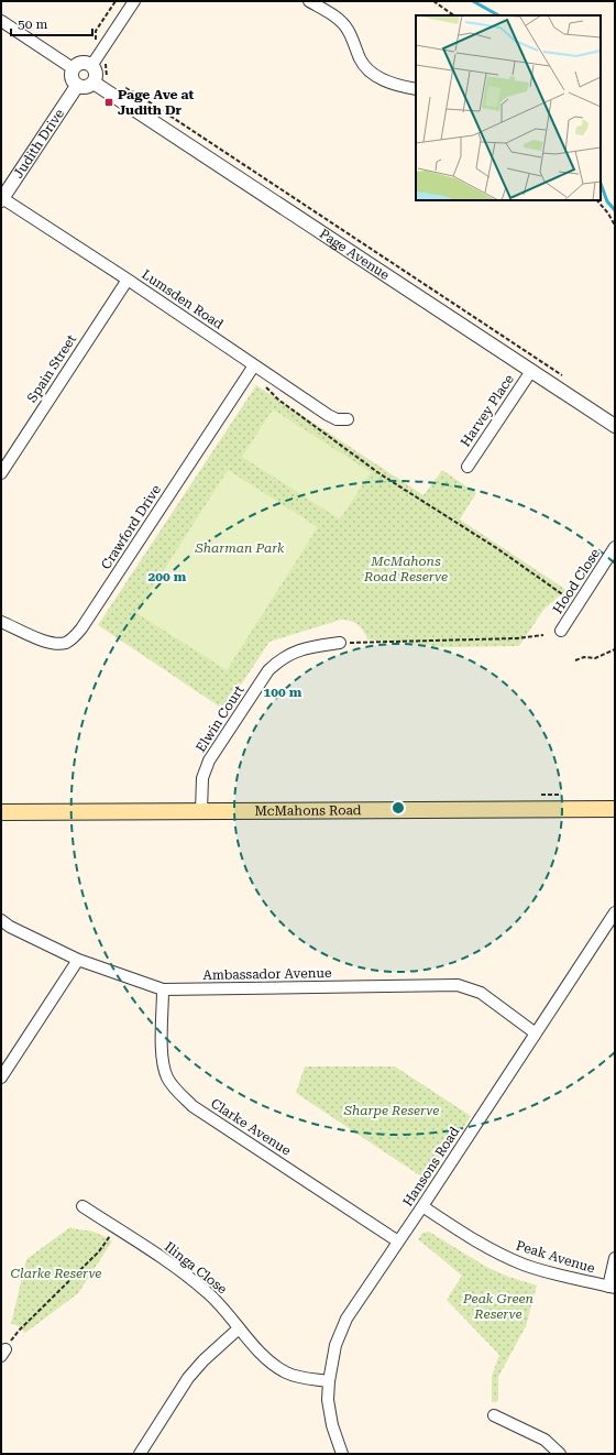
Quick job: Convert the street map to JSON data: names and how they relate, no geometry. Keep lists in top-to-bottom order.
{
  "streets": {
    "main road": ["McMahons Road"],
    "street": [
      "Judith Drive",
      "Page Avenue",
      "Lumsden Road",
      "Spain Street",
      "Harvey Place",
      "Crawford Drive",
      "Hood Close",
      "Elwin Court",
      "Ambassador Avenue",
      "Clarke Avenue",
      "Hansons Road",
      "Peak Avenue",
      "Ilinga Close"
    ]
  },
  "crossings": [
    ["Judith Drive", "Page Avenue"],
    ["Judith Drive", "Lumsden Road"],
    ["Page Avenue", "Harvey Place"],
    ["Lumsden Road", "Spain Street"],
    ["Lumsden Road", "Crawford Drive"],
    ["Elwin Court", "McMahons Road"],
    ["Ambassador Avenue", "Clarke Avenue"],
    ["Ambassador Avenue", "Hansons Road"],
    ["Clarke Avenue", "Hansons Road"],
    ["Hansons Road", "Peak Avenue"],
    ["Hansons Road", "Ilinga Close"]
  ],
  "parks": [
    "Sharman Park",
    "McMahons Road Reserve",
    "Sharpe Reserve",
    "Clarke Reserve",
    "Peak Green Reserve"
  ],
  "places": {
    "transit": ["Page Ave at Judith Dr"]
  },
  "scale_bar": "50 m",
  "rings": ["200 m", "100 m"]
}
